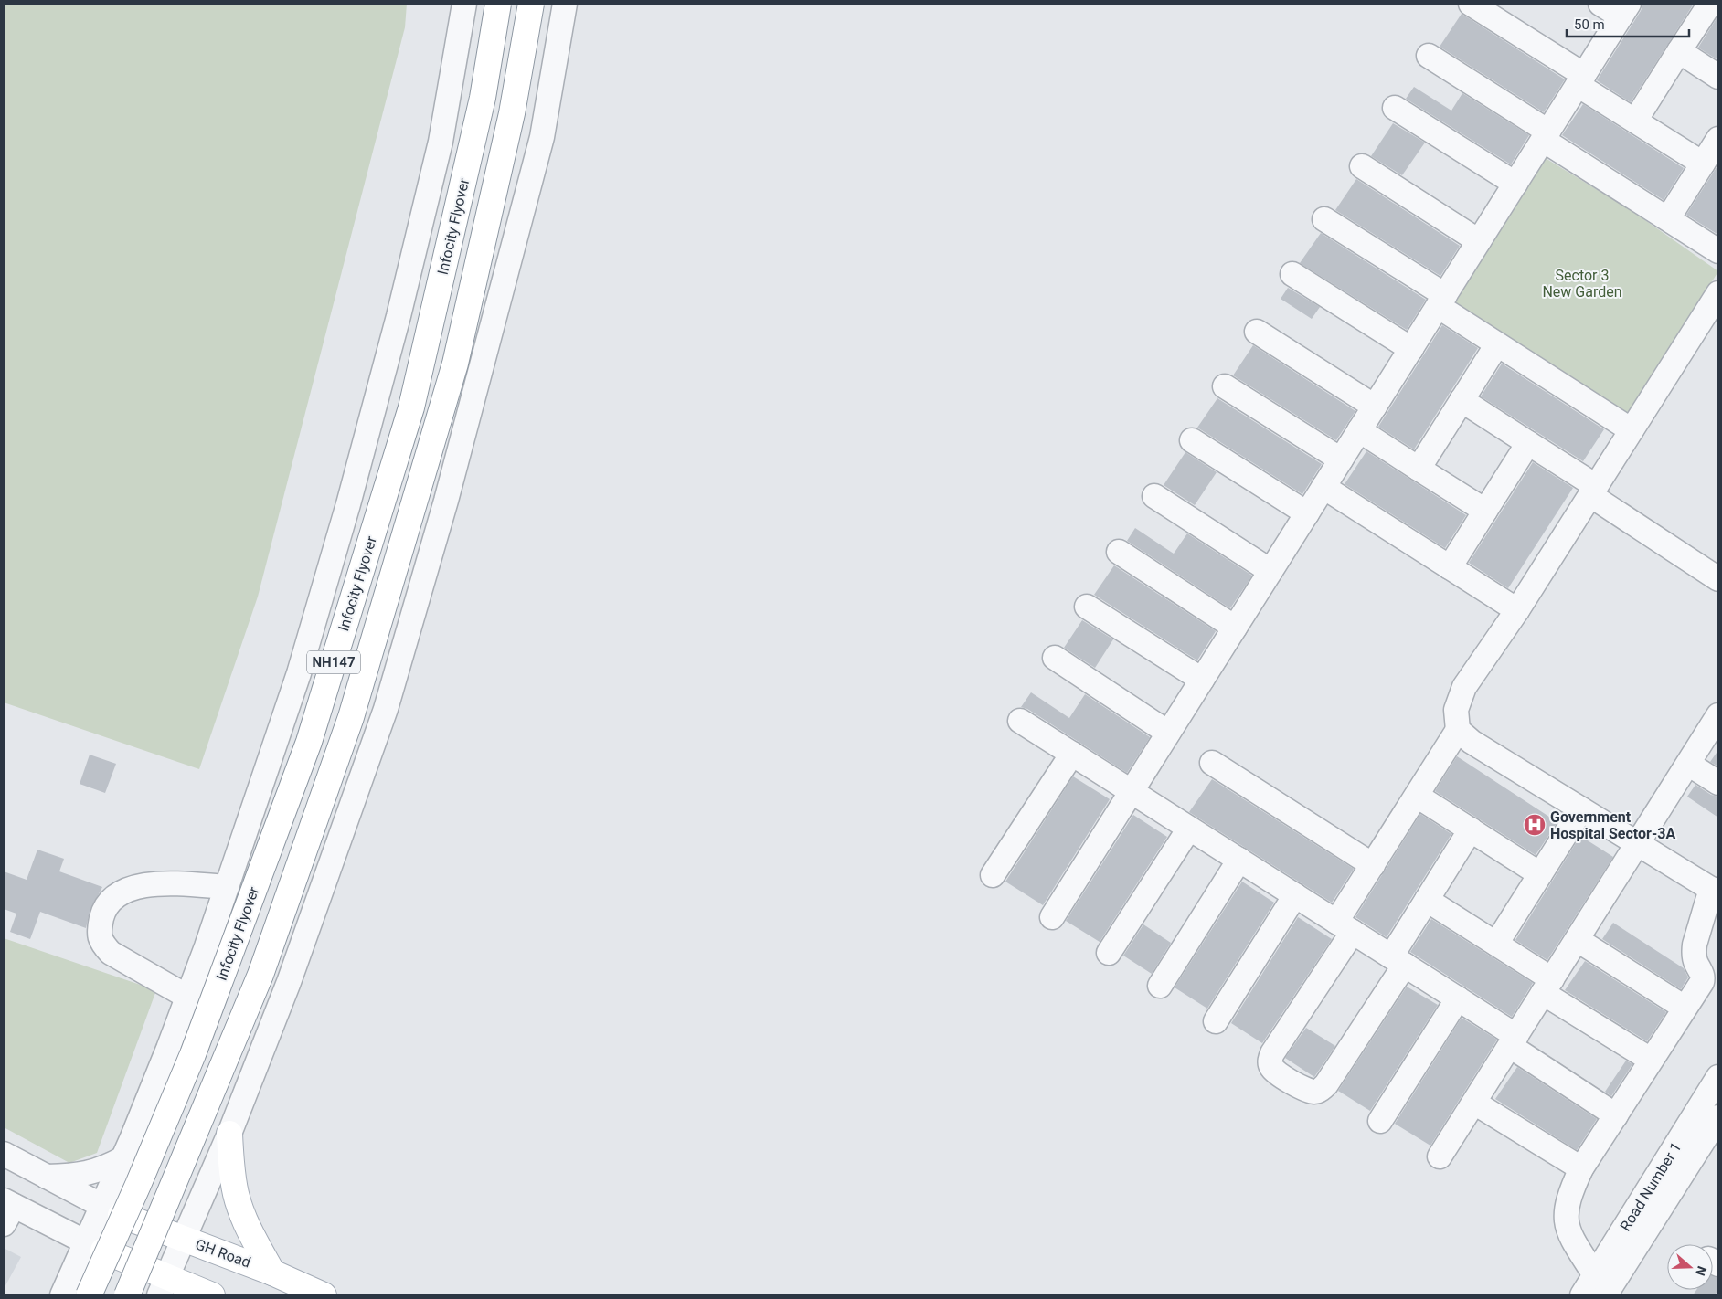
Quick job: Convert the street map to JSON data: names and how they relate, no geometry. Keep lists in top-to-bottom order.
{
  "streets": {
    "main road": ["Infocity Flyover", "NH147", "GH Road"],
    "street": ["Road Number 1"]
  },
  "parks": ["Sector 3 New Garden"],
  "places": {
    "hospital": ["Government Hospital Sector-3A"]
  },
  "scale_bar": "50 m",
  "north": "right"
}
